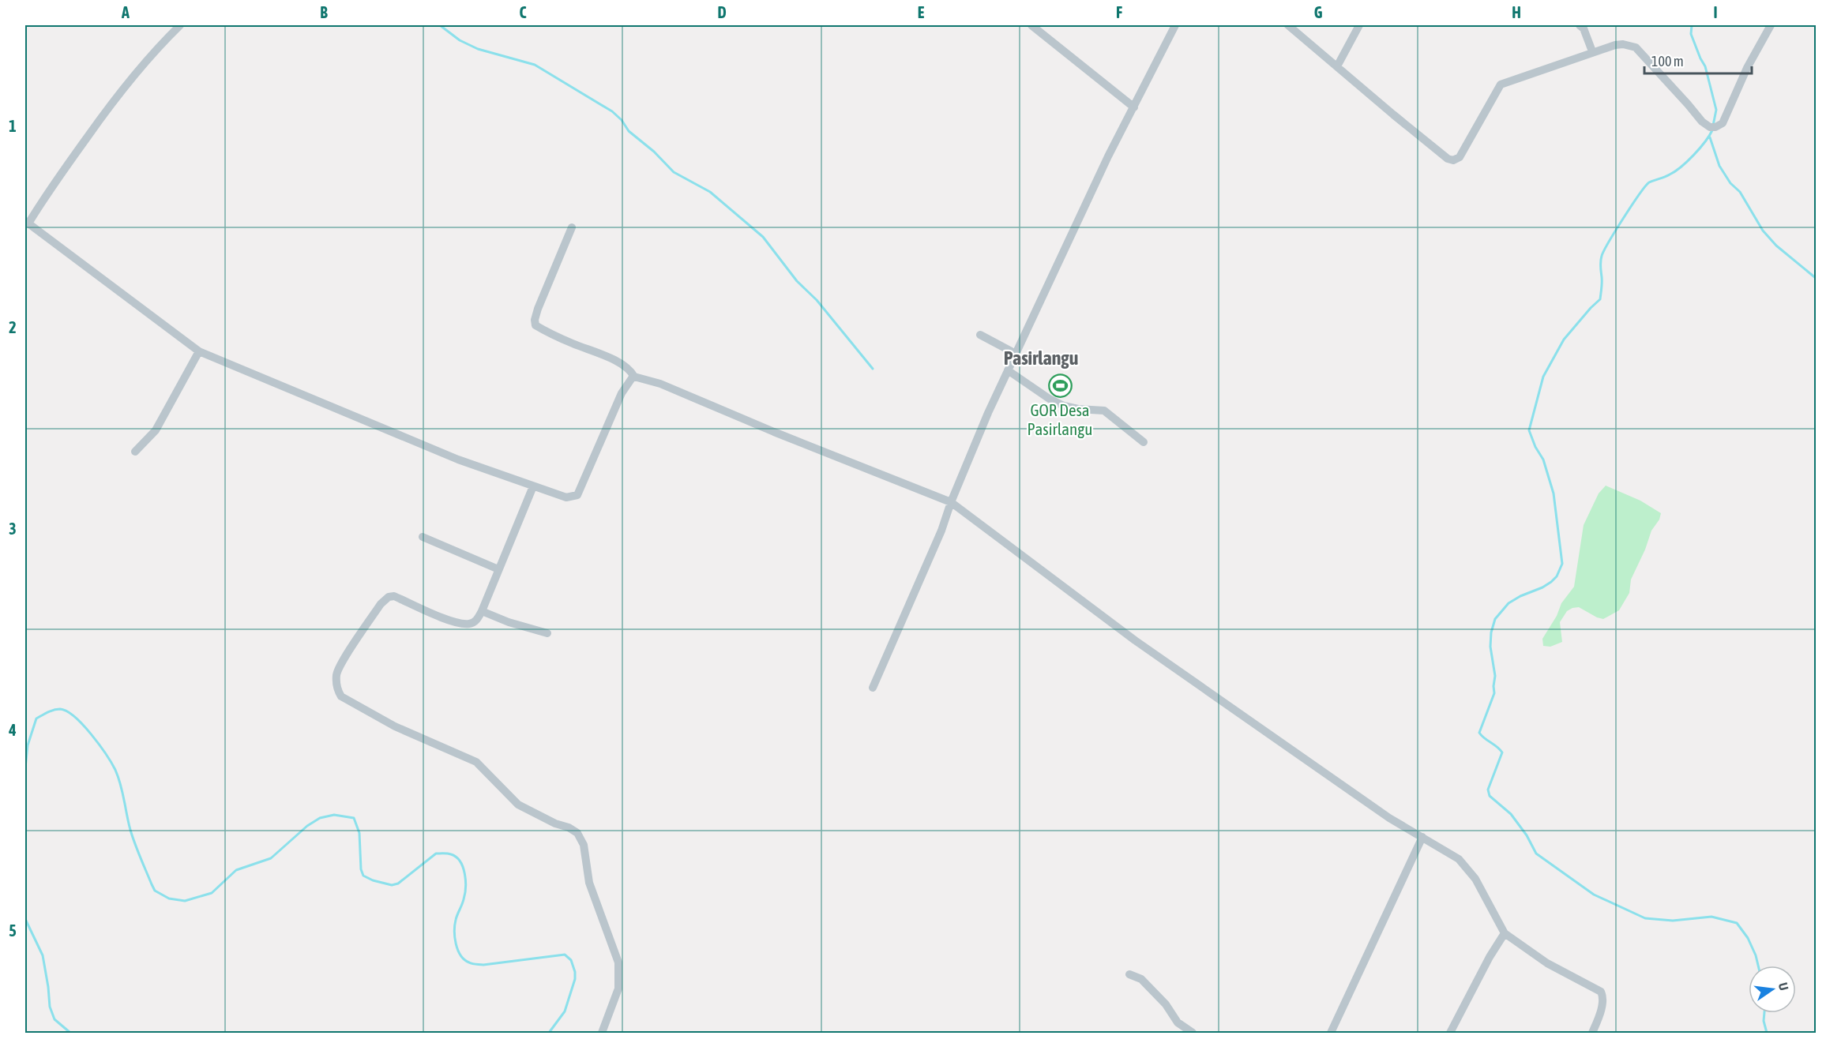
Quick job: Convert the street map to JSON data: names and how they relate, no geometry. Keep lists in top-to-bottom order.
{
  "districts": ["Pasirlangu"],
  "places": {
    "sports": ["GOR Desa Pasirlangu"]
  },
  "scale_bar": "100 m",
  "north": "right",
  "grid": {
    "columns": [
      "A",
      "B",
      "C",
      "D",
      "E",
      "F",
      "G",
      "H",
      "I"
    ],
    "rows": [
      "1",
      "2",
      "3",
      "4",
      "5"
    ]
  }
}
